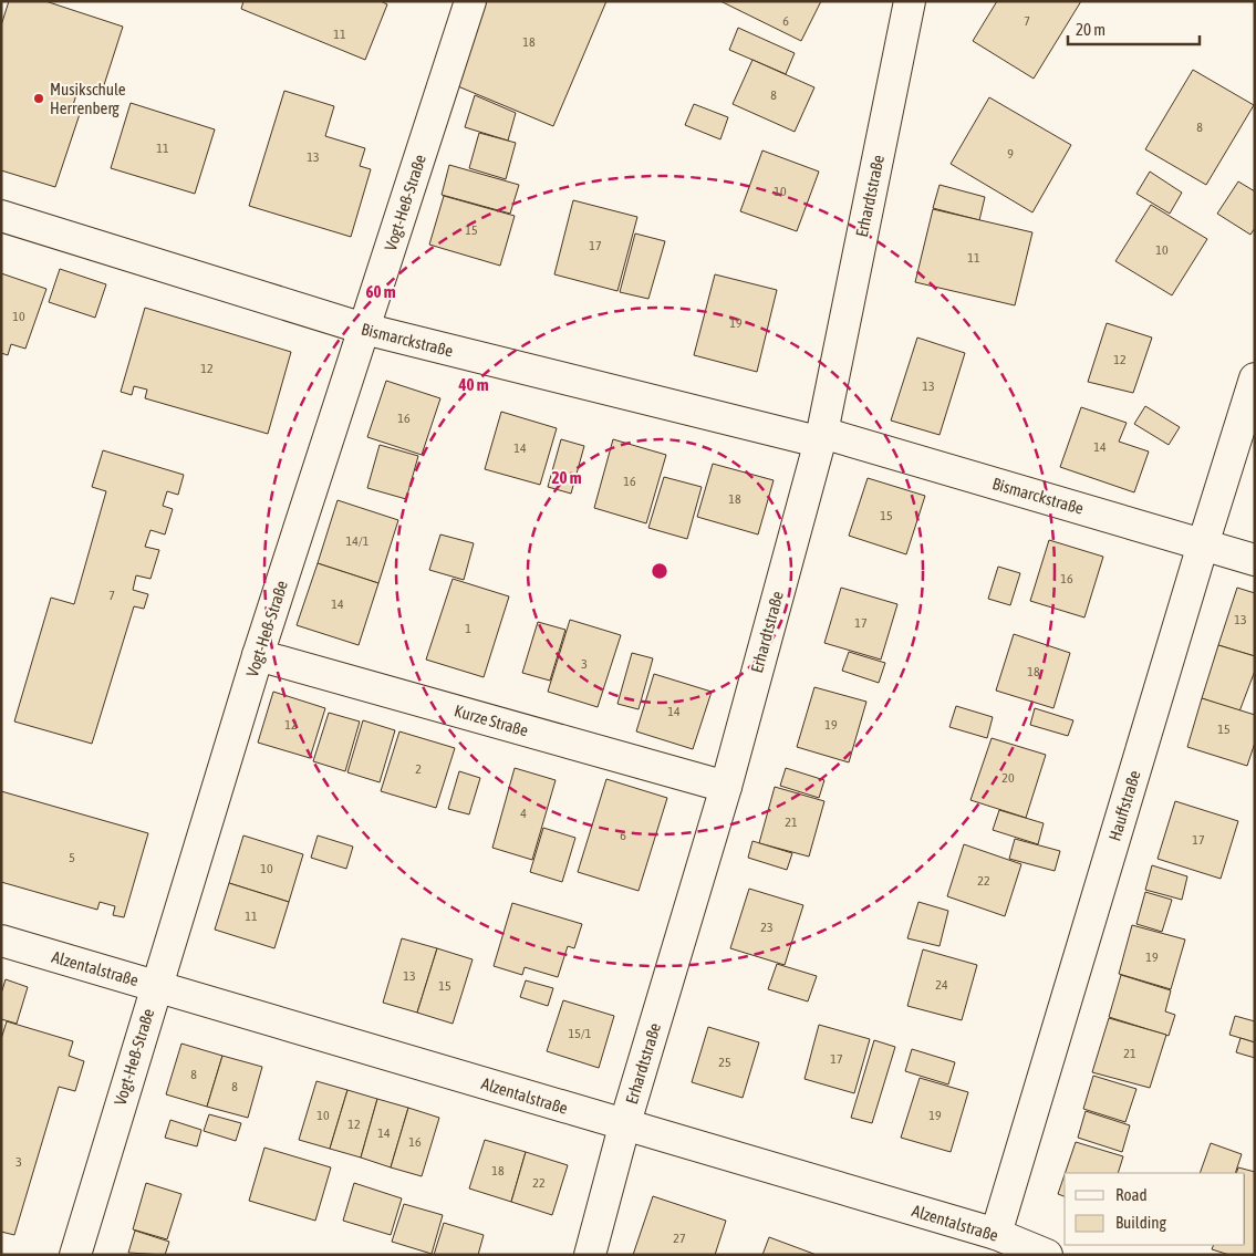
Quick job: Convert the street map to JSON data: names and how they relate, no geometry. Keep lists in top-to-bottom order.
{
  "streets": {
    "street": [
      "Erhardtstraße",
      "Vogt-Heß-Straße",
      "Bismarckstraße",
      "Kurze Straße",
      "Hauffstraße",
      "Alzentalstraße"
    ]
  },
  "crossings": [
    ["Erhardtstraße", "Bismarckstraße"],
    ["Erhardtstraße", "Kurze Straße"],
    ["Erhardtstraße", "Alzentalstraße"],
    ["Vogt-Heß-Straße", "Bismarckstraße"],
    ["Vogt-Heß-Straße", "Kurze Straße"],
    ["Vogt-Heß-Straße", "Alzentalstraße"],
    ["Bismarckstraße", "Hauffstraße"],
    ["Hauffstraße", "Alzentalstraße"]
  ],
  "places": ["Musikschule Herrenberg"],
  "house_numbers": [
    "6",
    "7",
    "11",
    "18",
    "8",
    "8",
    "11",
    "9",
    "13",
    "10",
    "15",
    "17",
    "10",
    "11",
    "10",
    "19",
    "12",
    "12",
    "13",
    "16",
    "14",
    "14",
    "16",
    "18",
    "15",
    "14/1",
    "16",
    "7",
    "14",
    "13",
    "17",
    "1",
    "3",
    "18",
    "14",
    "12",
    "19",
    "15",
    "2",
    "20",
    "4",
    "21",
    "6",
    "17",
    "5",
    "10",
    "22",
    "11",
    "23",
    "19",
    "13",
    "24",
    "15",
    "15/1",
    "21",
    "17",
    "25",
    "8",
    "8",
    "10",
    "19",
    "12",
    "14",
    "16",
    "3",
    "18",
    "22",
    "27"
  ],
  "legend": ["Road", "Building"],
  "scale_bar": "20 m",
  "rings": ["60 m", "40 m", "20 m"]
}
